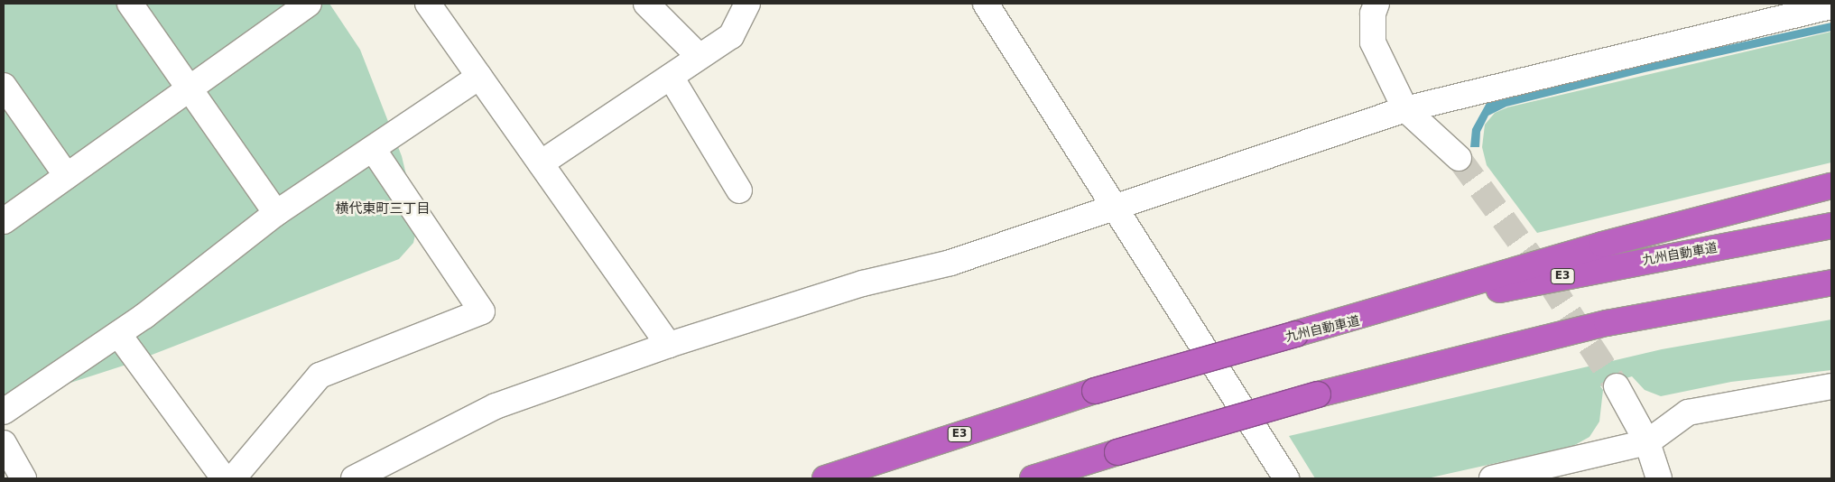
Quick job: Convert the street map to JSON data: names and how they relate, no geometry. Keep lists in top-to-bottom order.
{
  "streets": {
    "highway": ["九州自動車道", "E3"]
  },
  "districts": ["横代東町三丁目"]
}
